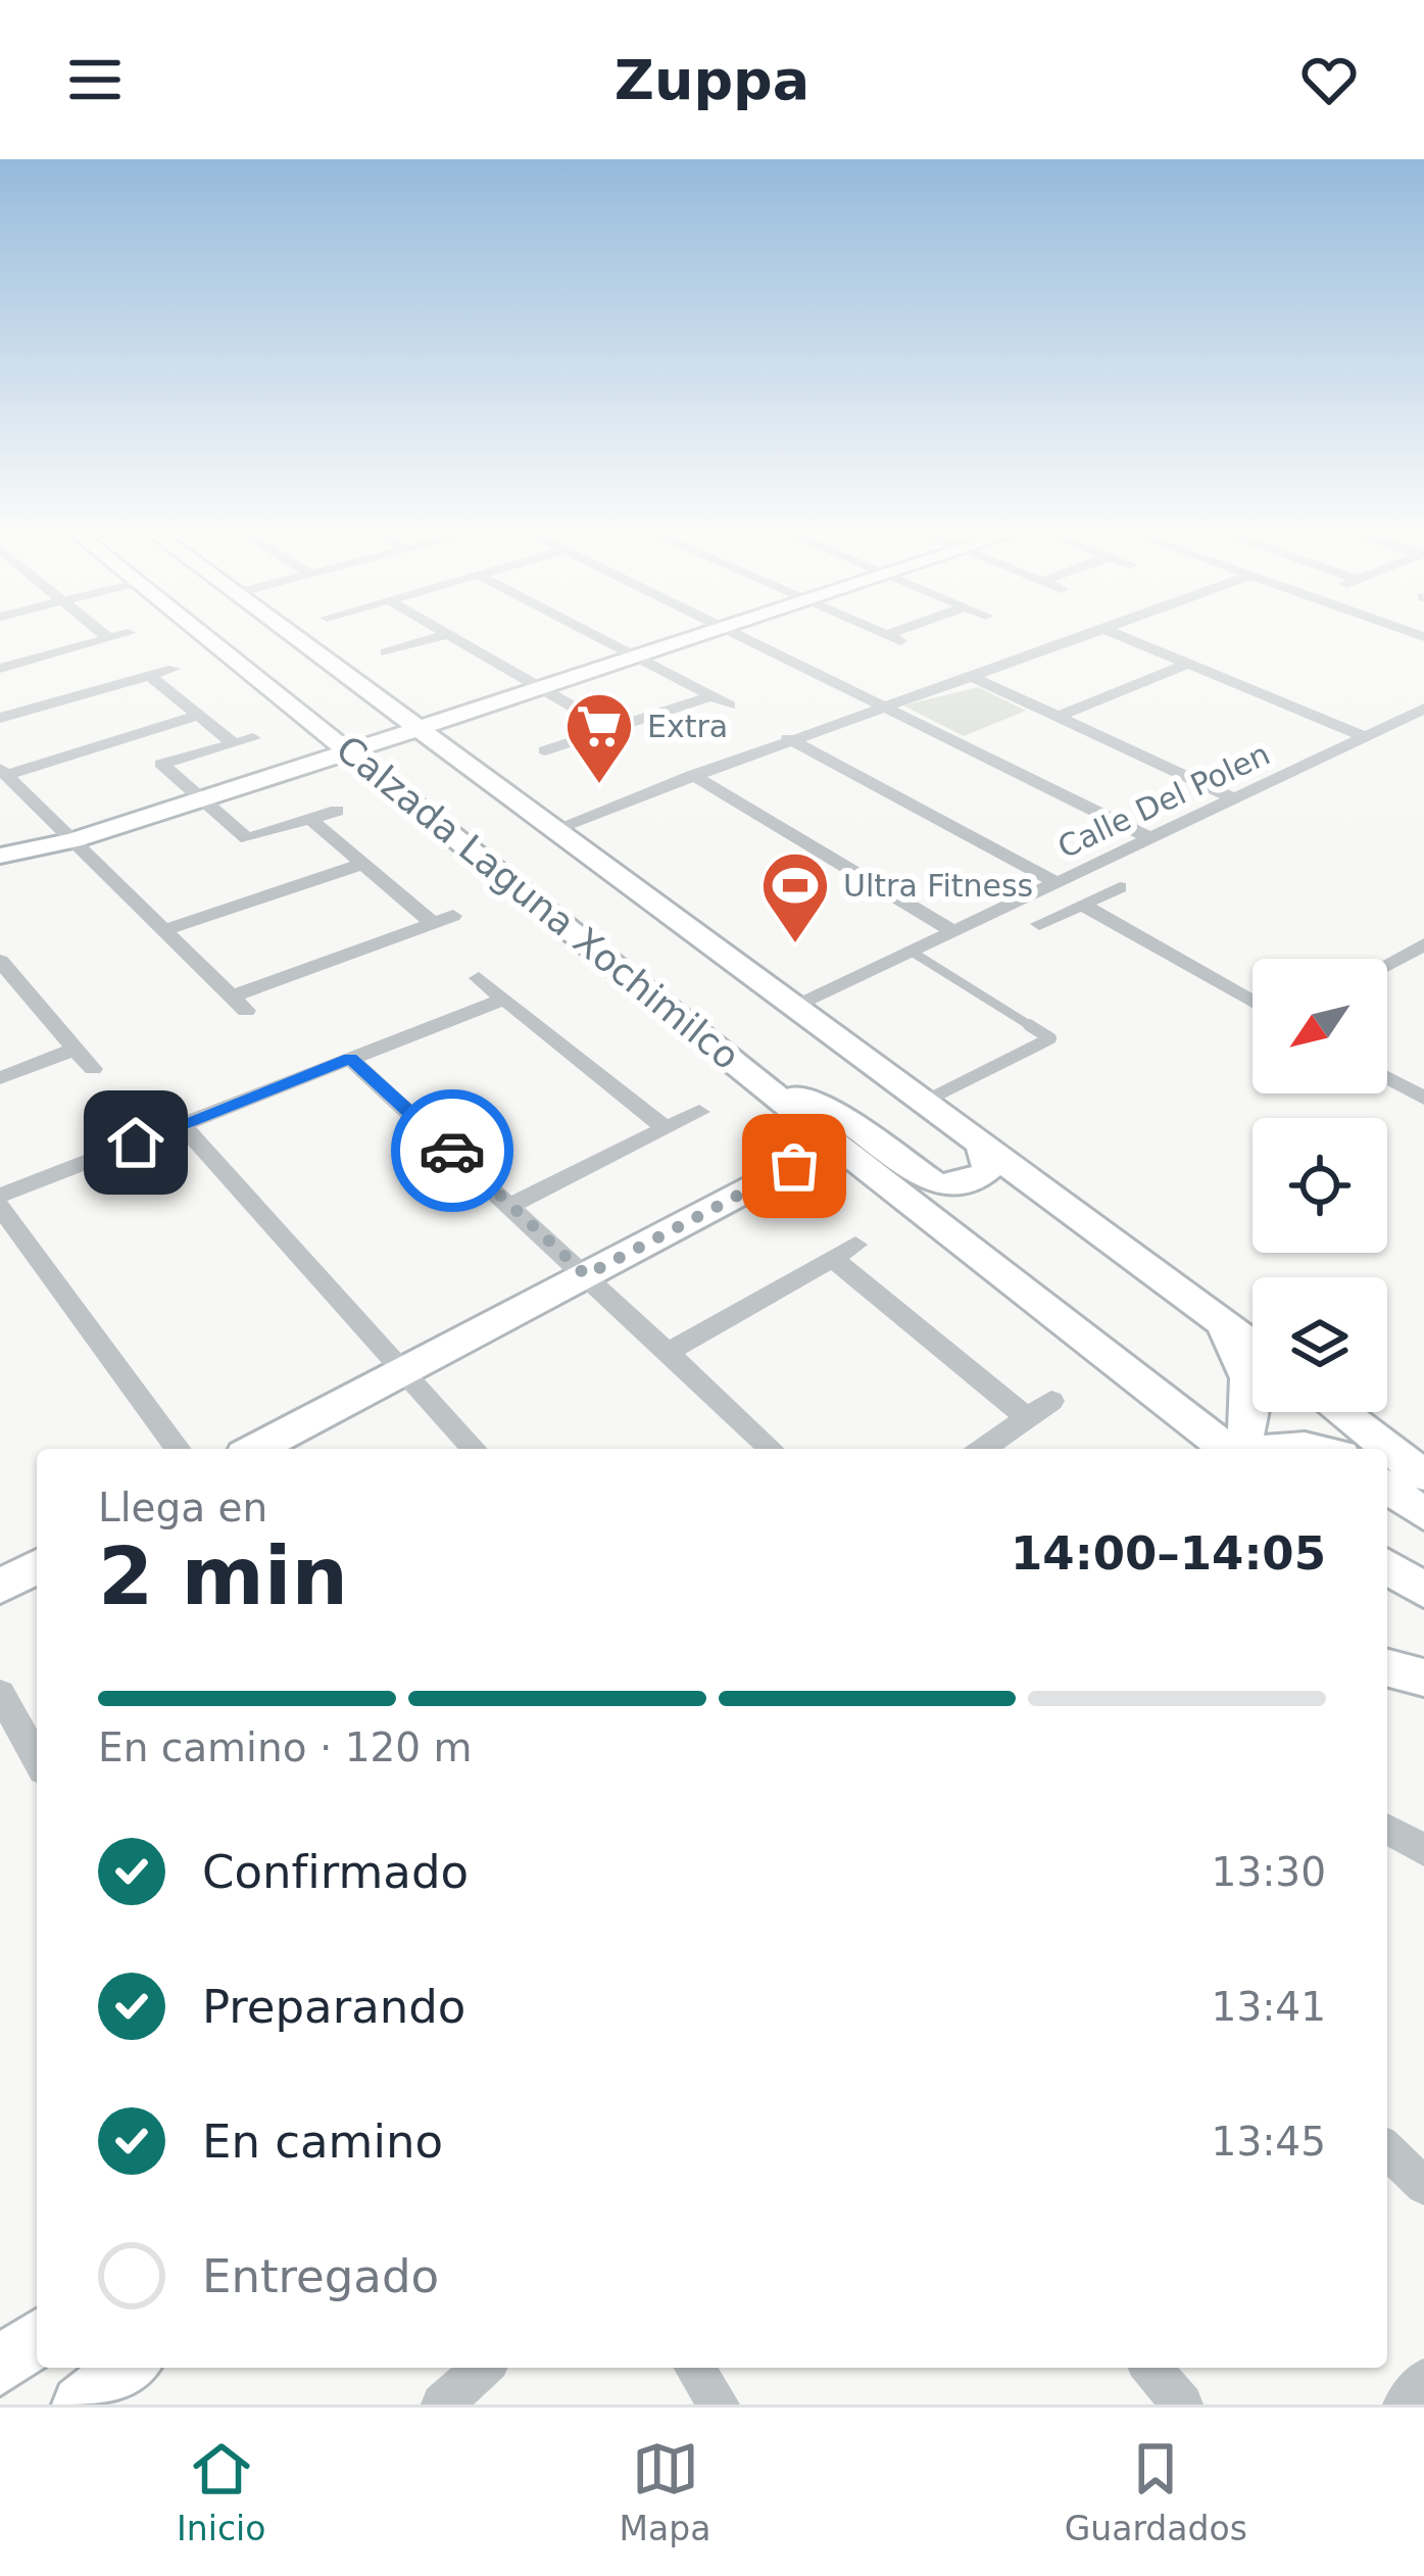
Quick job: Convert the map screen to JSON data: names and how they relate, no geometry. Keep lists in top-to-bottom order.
{
  "streets": {
    "main road": ["Calzada Laguna Xochimilco"],
    "street": ["Calle Del Polen"]
  },
  "crossings": [
    ["Calle Del Polen", "Calzada Laguna Xochimilco"]
  ],
  "places": {
    "supermarket": ["Extra"],
    "sports": ["Ultra Fitness"]
  },
  "north": "bottom left",
  "page": {
    "header": "Zuppa",
    "heading": ["2 min", "Llega en", "14:00–14:05"],
    "bar": "En camino · 120 m",
    "list": [
      ["Confirmado", "13:30"],
      ["Preparando", "13:41"],
      ["En camino", "13:45"],
      "Entregado"
    ],
    "tabs": ["Inicio", "Mapa", "Guardados"]
  }
}
